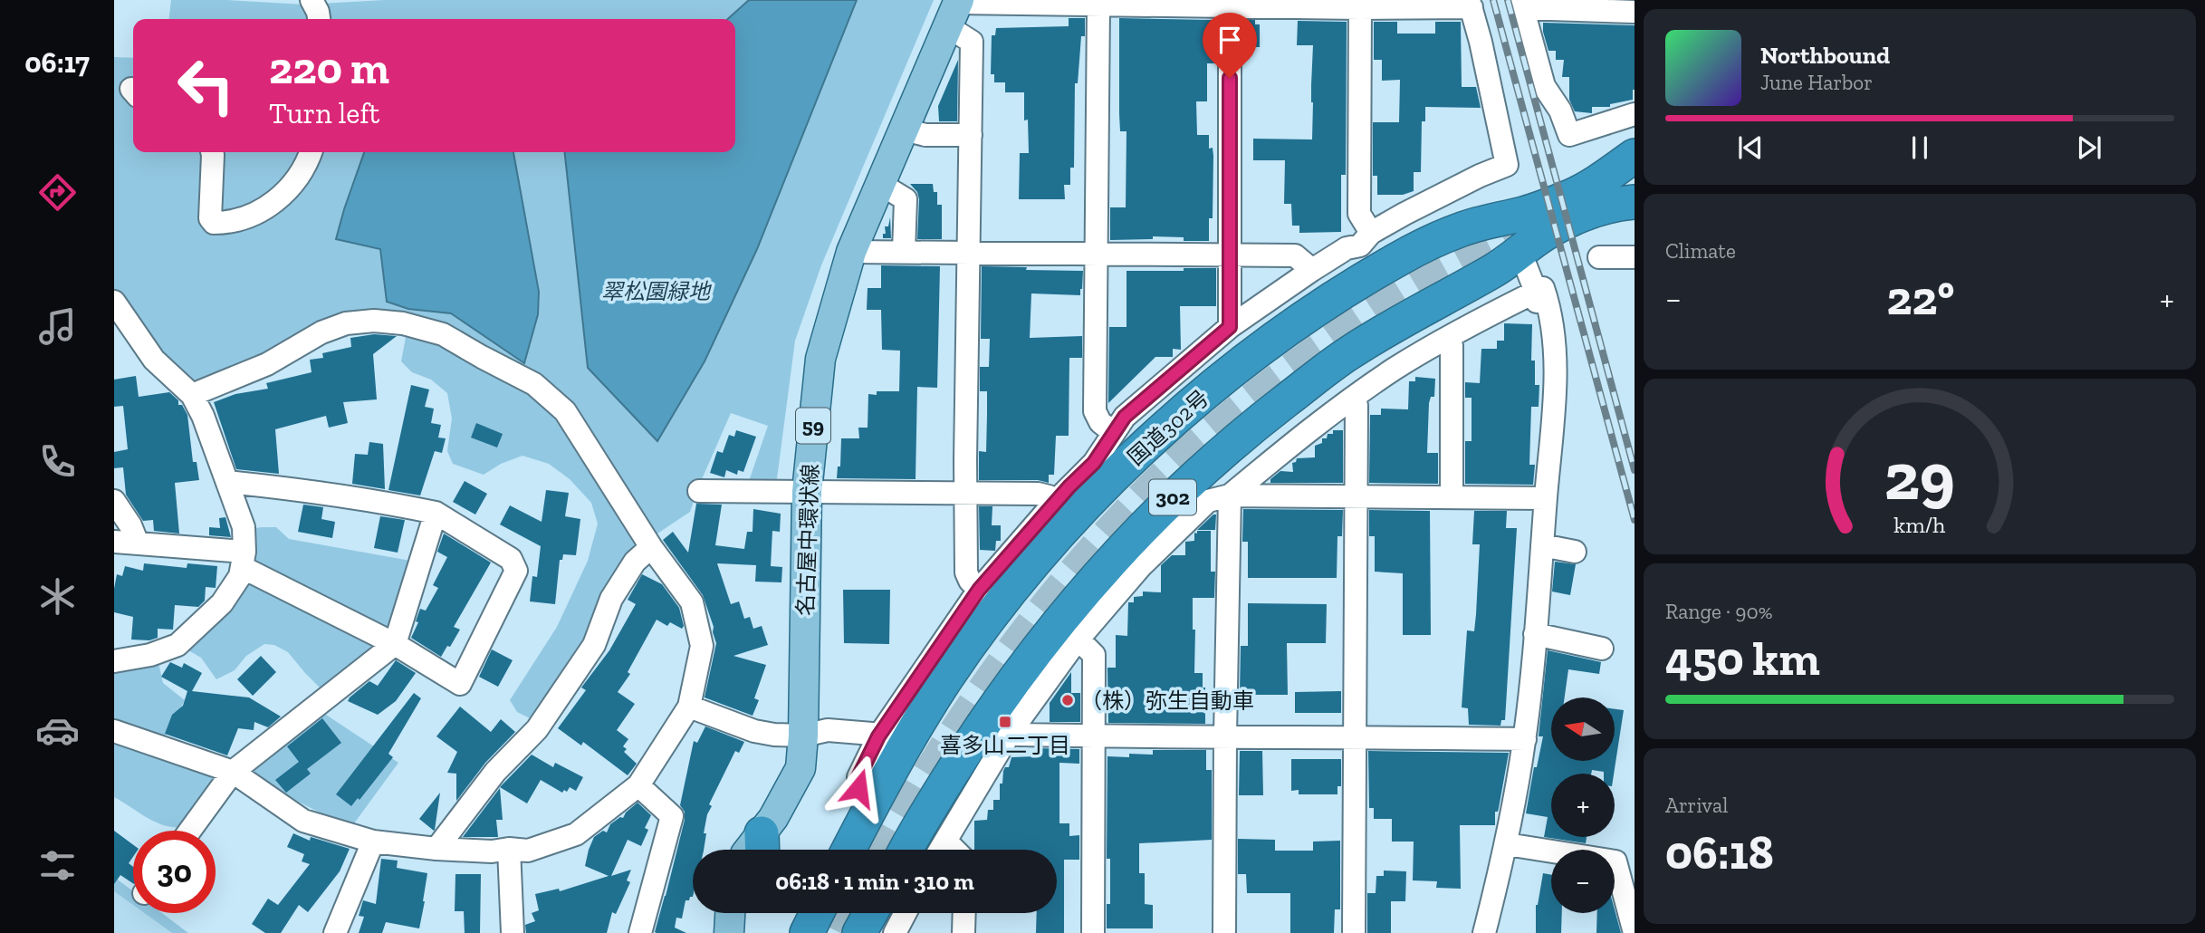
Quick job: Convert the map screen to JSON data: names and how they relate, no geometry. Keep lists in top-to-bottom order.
{
  "streets": {
    "highway": ["国道302号", "302"],
    "main road": ["59", "名古屋中環状線"]
  },
  "parks": ["翠松園緑地"],
  "places": {
    "other": ["（株）弥生自動車"],
    "transit": ["喜多山二丁目"]
  },
  "north": "left",
  "page": {
    "tabs": "06:17",
    "turn": ["220 m", "Turn left"],
    "song": ["Northbound", "June Harbor"],
    "tile": [
      "Climate",
      ["Range · 90%", "450 km"],
      ["Arrival", "06:18"]
    ],
    "heat": ["−", "22°", "+"],
    "map_buttons": ["+", "−"],
    "limit": "30",
    "trip": "06:18 · 1 min · 310 m",
    "gauge": ["29", "km/h"]
  }
}
